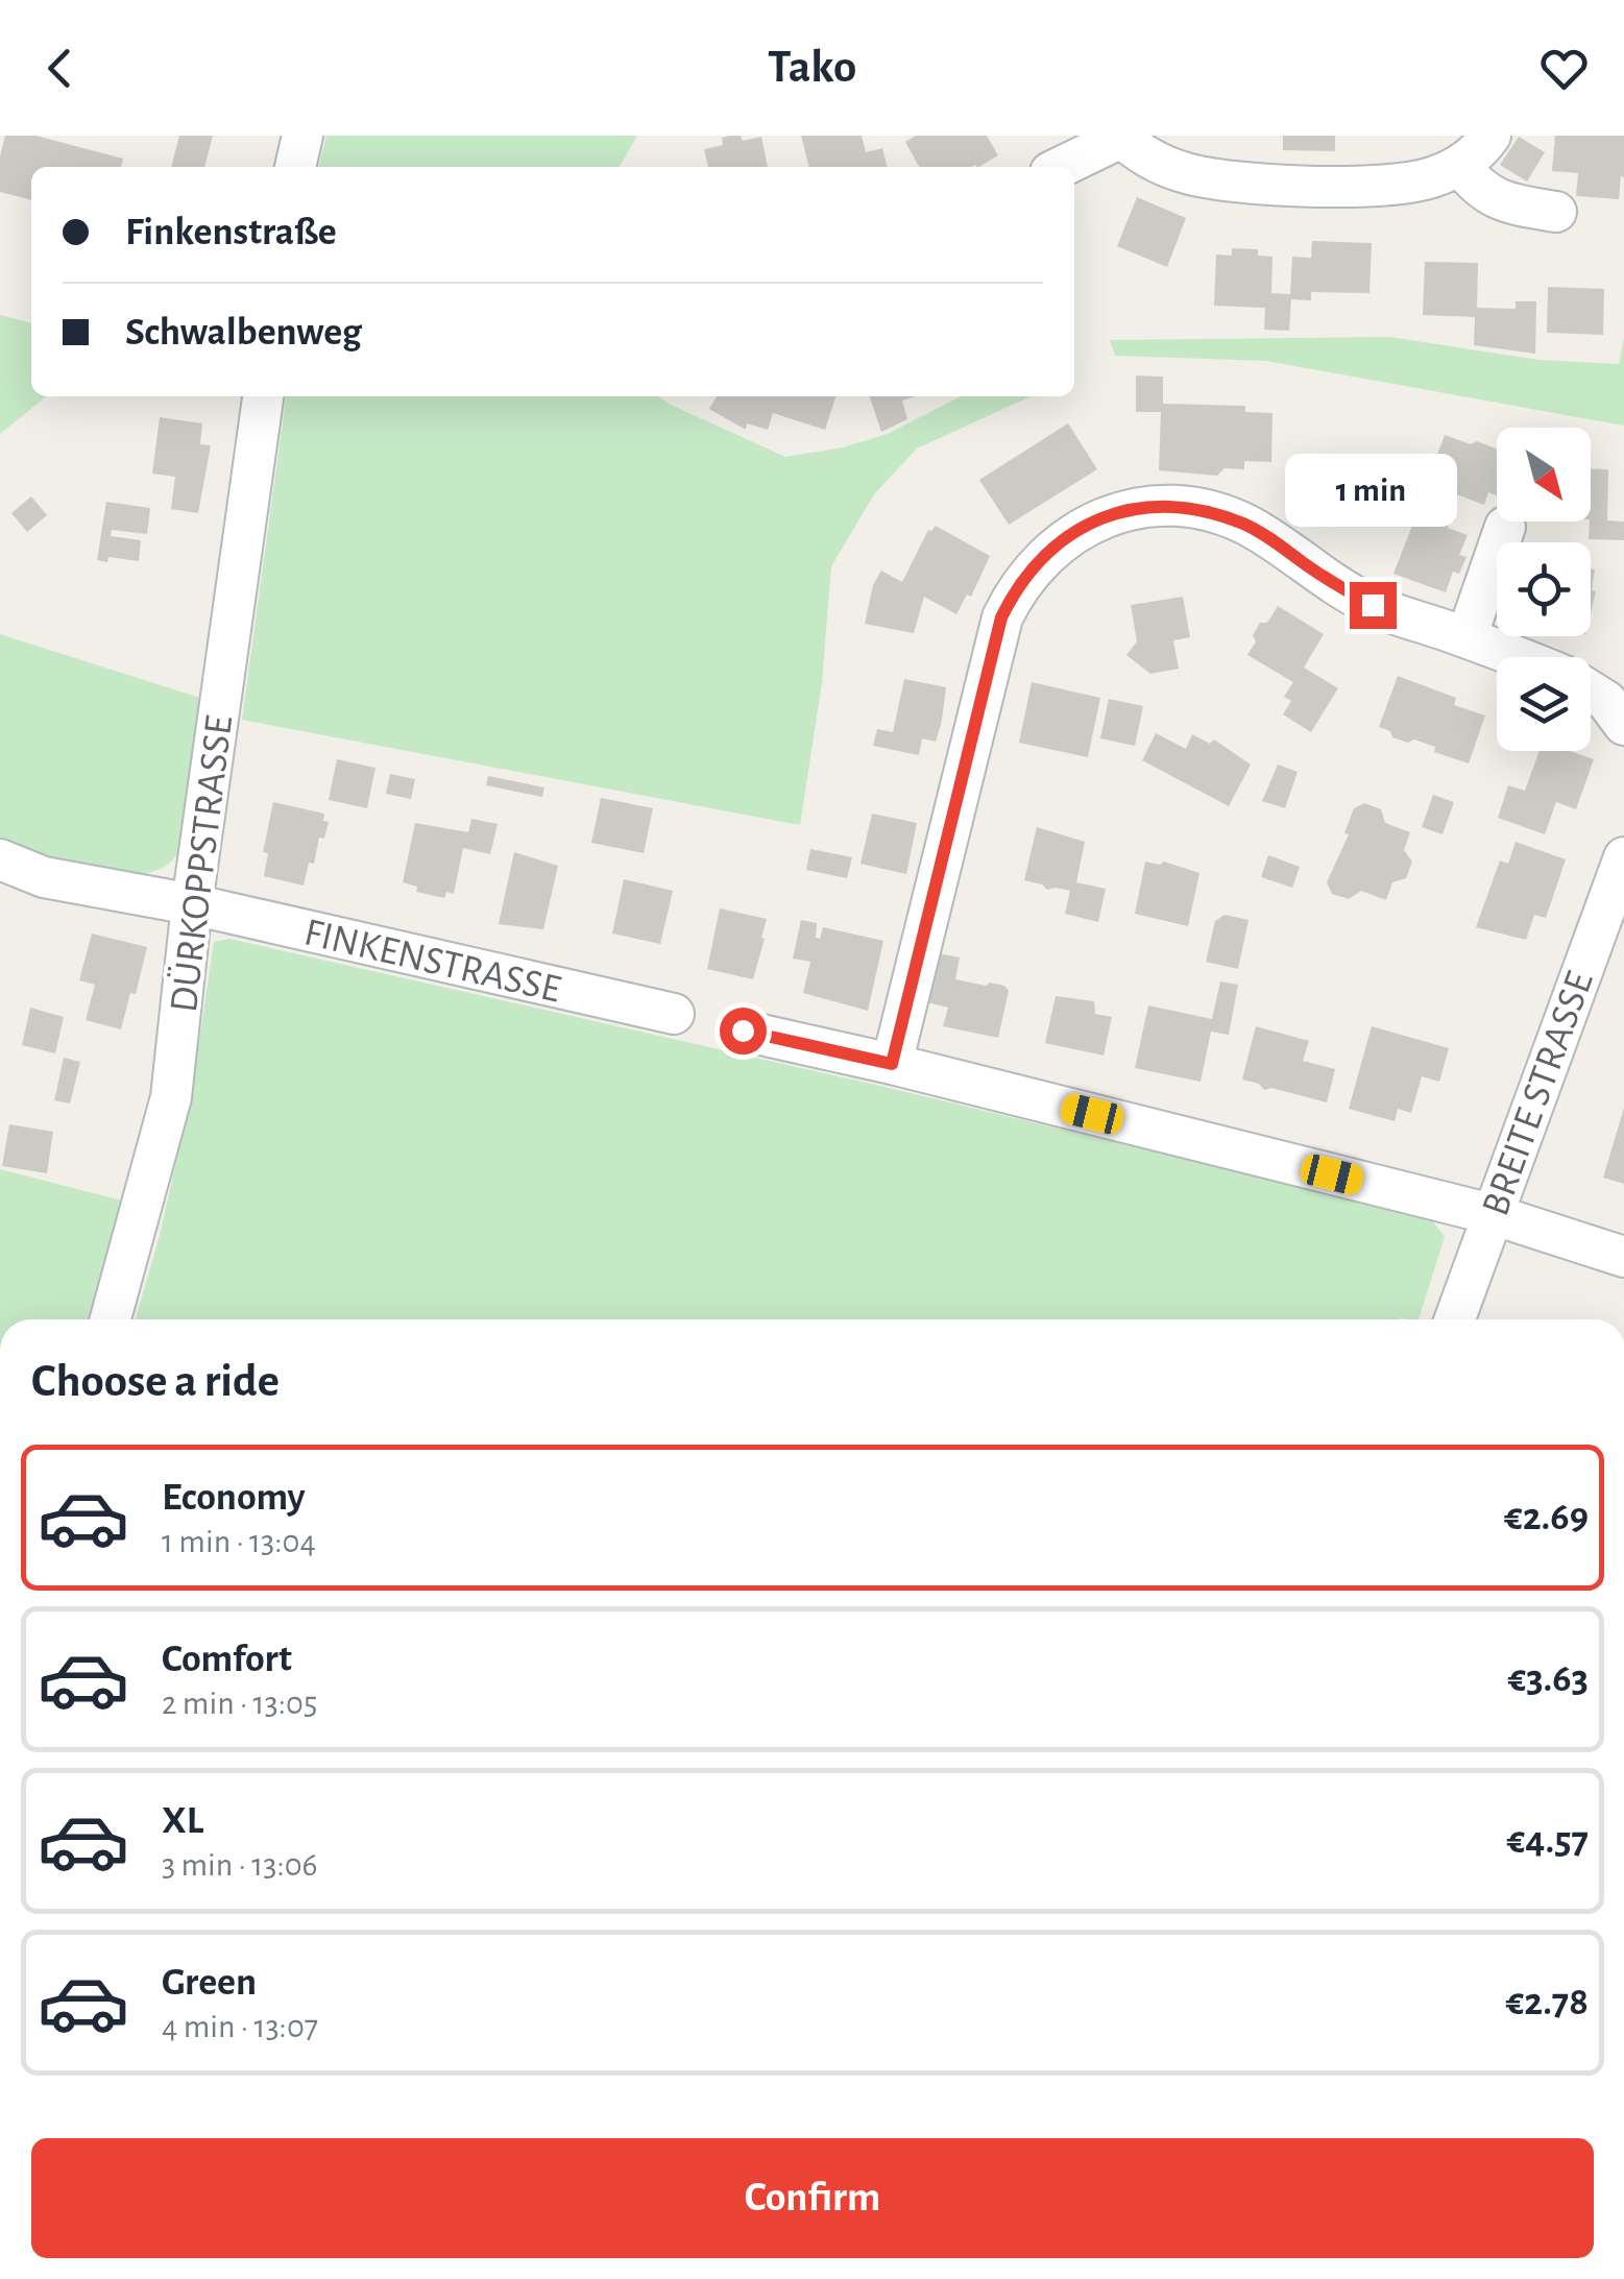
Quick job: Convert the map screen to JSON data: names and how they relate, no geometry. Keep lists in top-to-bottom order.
{
  "streets": {
    "street": ["DÜRKOPPSTRASSE", "FINKENSTRASSE", "BREITE STRASSE"]
  },
  "crossings": [
    ["DÜRKOPPSTRASSE", "FINKENSTRASSE"]
  ],
  "north": "bottom right",
  "page": {
    "header": "Tako",
    "banner": ["Finkenstraße", "Schwalbenweg"],
    "bubble": "1 min",
    "heading": "Choose a ride",
    "list": [
      {
        "name": "Economy",
        "note": "1 min · 13:04",
        "value": "€2.69"
      },
      {
        "name": "Comfort",
        "note": "2 min · 13:05",
        "value": "€3.63"
      },
      {
        "name": "XL",
        "note": "3 min · 13:06",
        "value": "€4.57"
      },
      {
        "name": "Green",
        "note": "4 min · 13:07",
        "value": "€2.78"
      }
    ],
    "buttons": "Confirm"
  }
}
